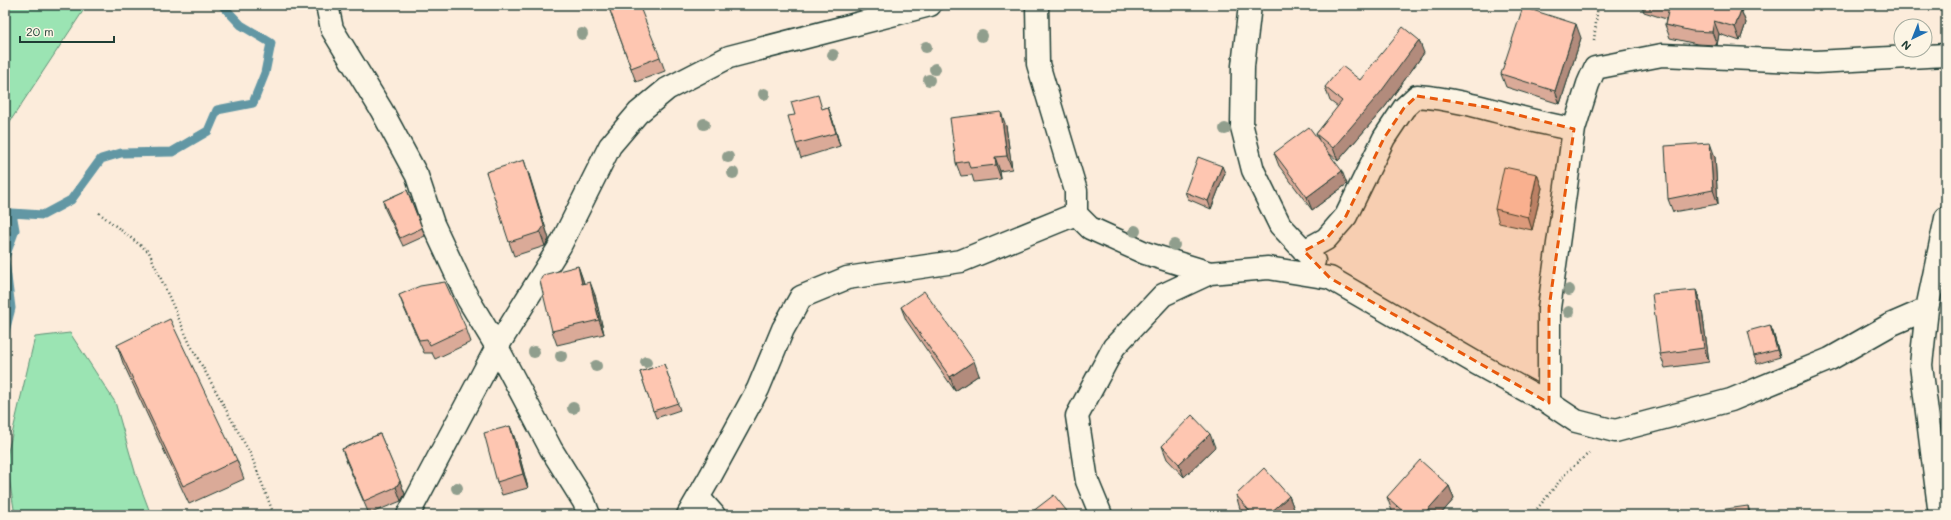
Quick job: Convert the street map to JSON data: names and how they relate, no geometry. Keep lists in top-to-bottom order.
{
  "scale_bar": "20 m",
  "north": "bottom left"
}
